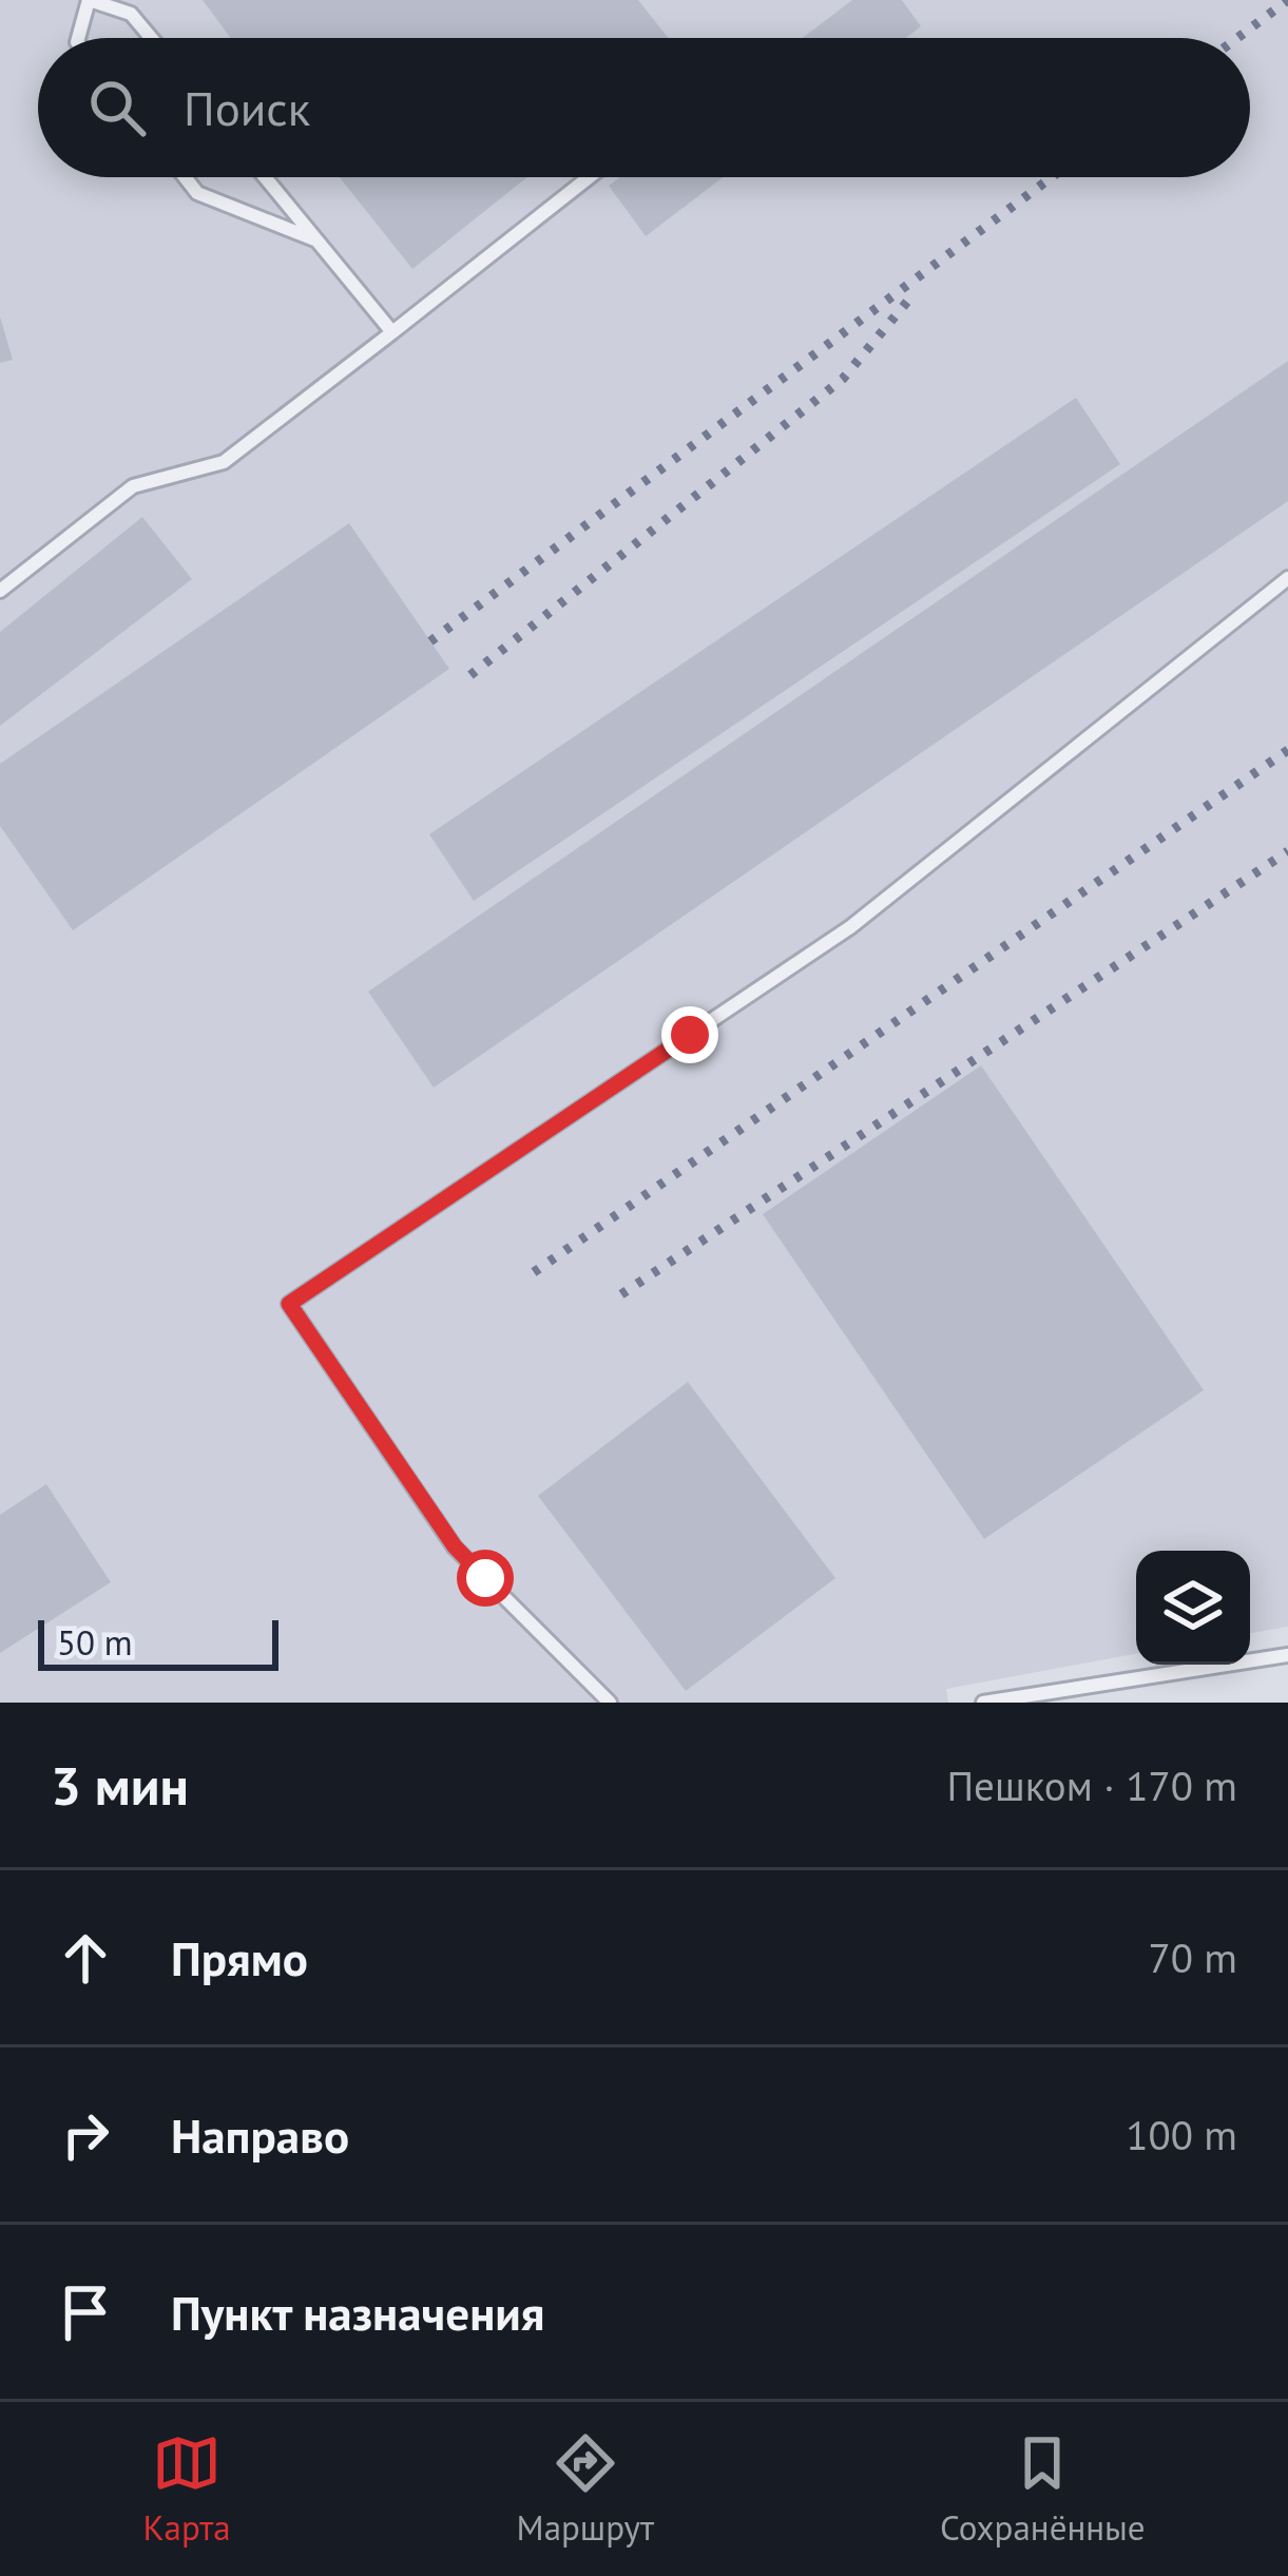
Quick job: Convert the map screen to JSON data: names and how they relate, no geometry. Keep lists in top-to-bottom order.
{
  "scale_bar": "50 m",
  "page": {
    "search": "Поиск",
    "scale": "50 m",
    "heading": ["3 мин", "Пешком · 170 m"],
    "list": [
      ["Прямо", "70 m"],
      ["Направо", "100 m"],
      "Пункт назначения"
    ],
    "nav": ["Карта", "Маршрут", "Сохранённые"]
  }
}
